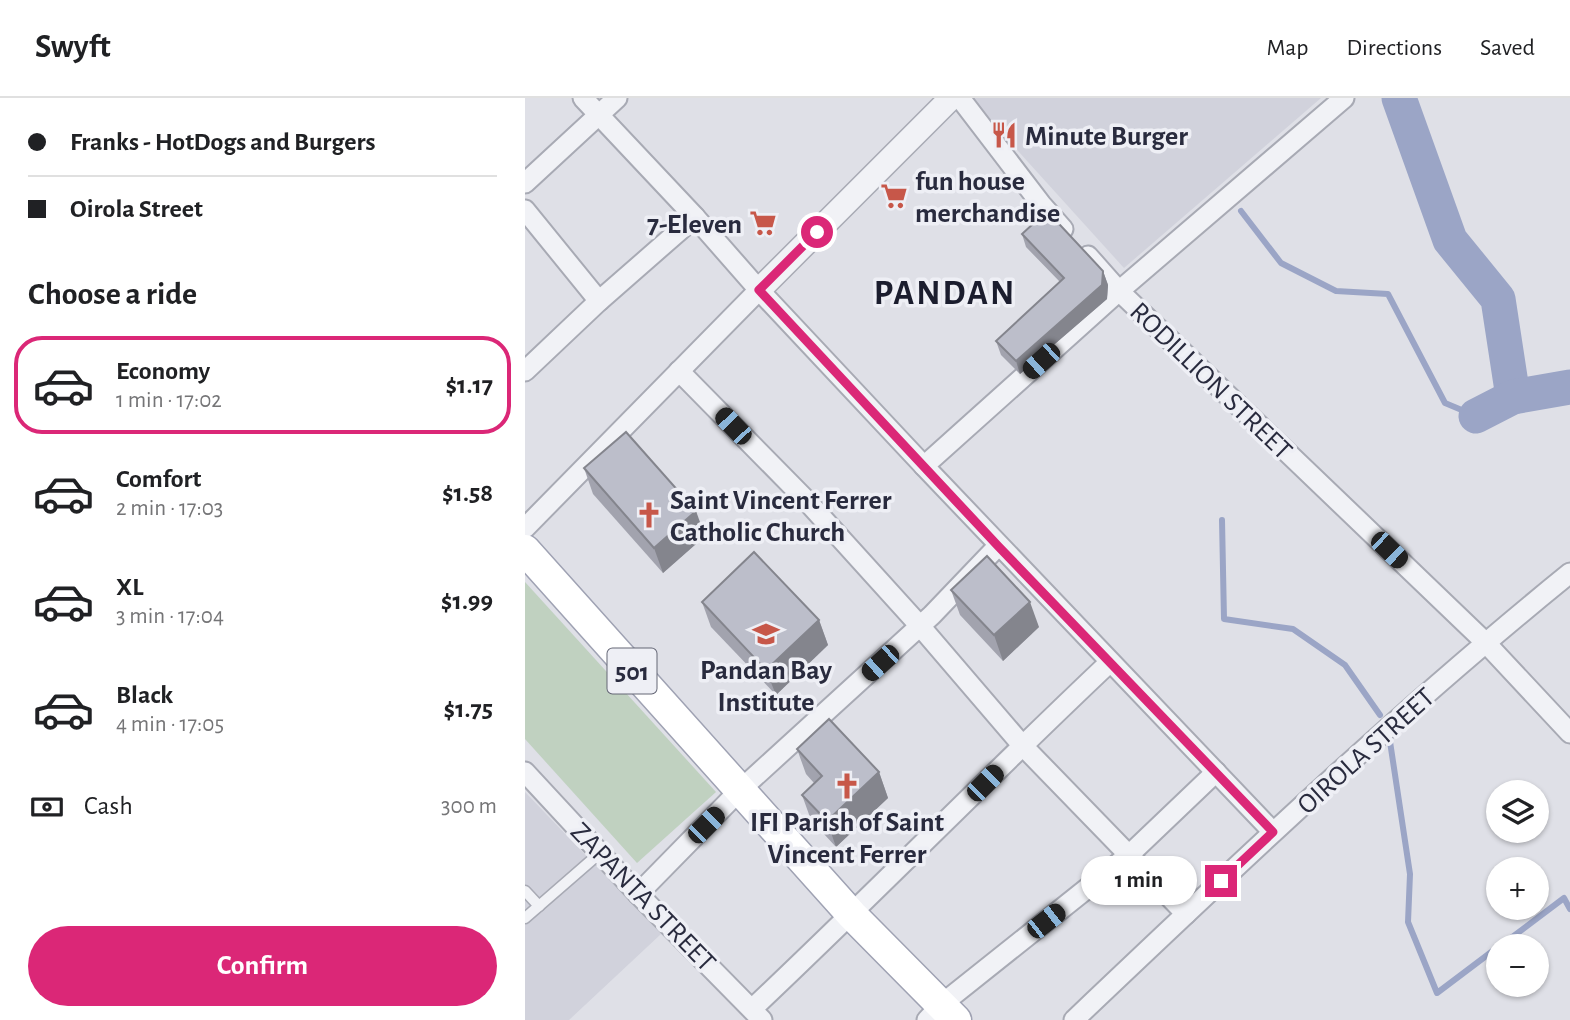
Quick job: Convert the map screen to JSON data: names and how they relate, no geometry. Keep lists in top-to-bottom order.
{
  "streets": {
    "main road": ["501"],
    "street": ["RODILLION STREET", "OIROLA STREET", "ZAPANTA STREET"]
  },
  "crossings": [
    ["RODILLION STREET", "OIROLA STREET"]
  ],
  "districts": ["PANDAN"],
  "places": {
    "restaurant": ["Minute Burger"],
    "supermarket": ["fun house merchandise", "7-Eleven"],
    "church": ["Saint Vincent Ferrer Catholic Church", "IFI Parish of Saint Vincent Ferrer"],
    "school or university": ["Pandan Bay Institute"]
  },
  "page": {
    "header": "Swyft",
    "nav": ["Map", "Directions", "Saved"],
    "banner": ["Franks - HotDogs and Burgers", "Oirola Street"],
    "heading": "Choose a ride",
    "list": [
      {
        "name": "Economy",
        "note": "1 min · 17:02",
        "value": "$1.17"
      },
      {
        "name": "Comfort",
        "note": "2 min · 17:03",
        "value": "$1.58"
      },
      {
        "name": "XL",
        "note": "3 min · 17:04",
        "value": "$1.99"
      },
      {
        "name": "Black",
        "note": "4 min · 17:05",
        "value": "$1.75"
      }
    ],
    "pay": ["Cash", "300 m"],
    "map_buttons": ["+", "−"],
    "bubble": "1 min",
    "buttons": "Confirm"
  }
}
